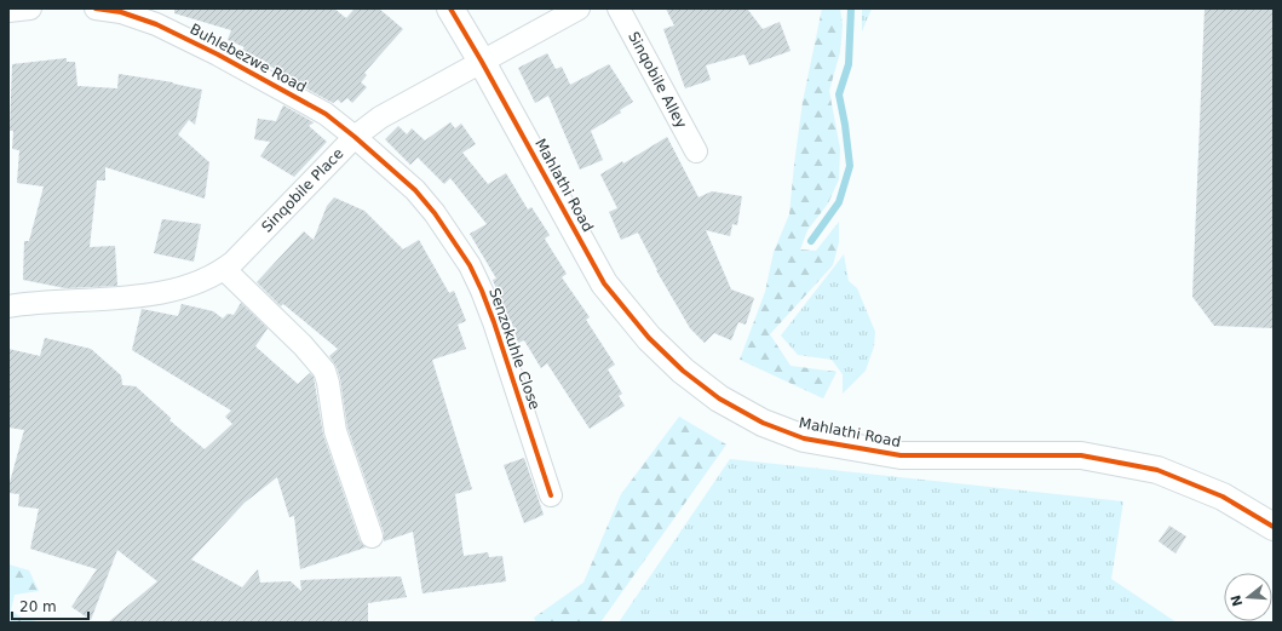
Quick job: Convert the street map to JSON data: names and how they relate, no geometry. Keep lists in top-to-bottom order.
{
  "streets": {
    "street": [
      "Buhlebezwe Road",
      "Sinqobile Alley",
      "Mahlathi Road",
      "Sinqobile Place",
      "Senzokuhle Close"
    ]
  },
  "crossings": [
    ["Buhlebezwe Road", "Sinqobile Place"],
    ["Buhlebezwe Road", "Senzokuhle Close"],
    ["Mahlathi Road", "Sinqobile Place"],
    ["Sinqobile Place", "Senzokuhle Close"]
  ],
  "scale_bar": "20 m",
  "north": "left"
}
